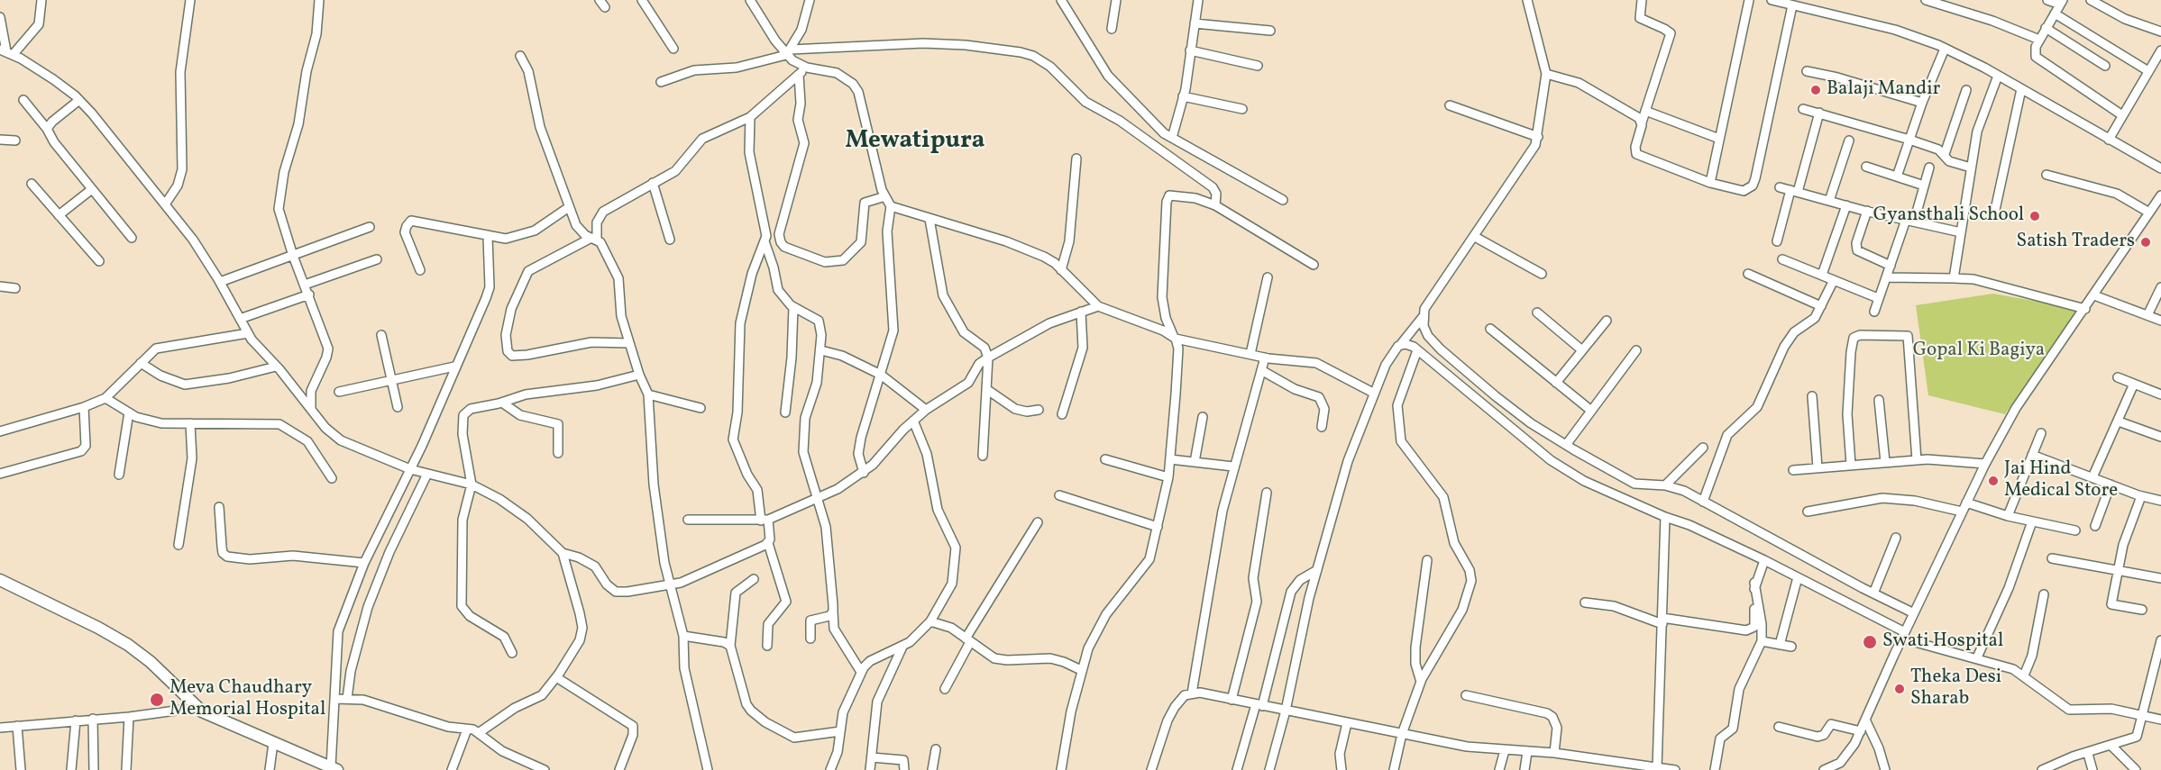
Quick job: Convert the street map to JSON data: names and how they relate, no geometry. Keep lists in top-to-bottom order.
{
  "districts": ["Mewatipura"],
  "parks": ["Gopal Ki Bagiya"],
  "places": [
    "Balaji Mandir",
    "Gyansthali School",
    "Satish Traders",
    "Jai Hind Medical Store",
    "Swati Hospital",
    "Theka Desi Sharab",
    "Meva Chaudhary Memorial Hospital"
  ]
}
